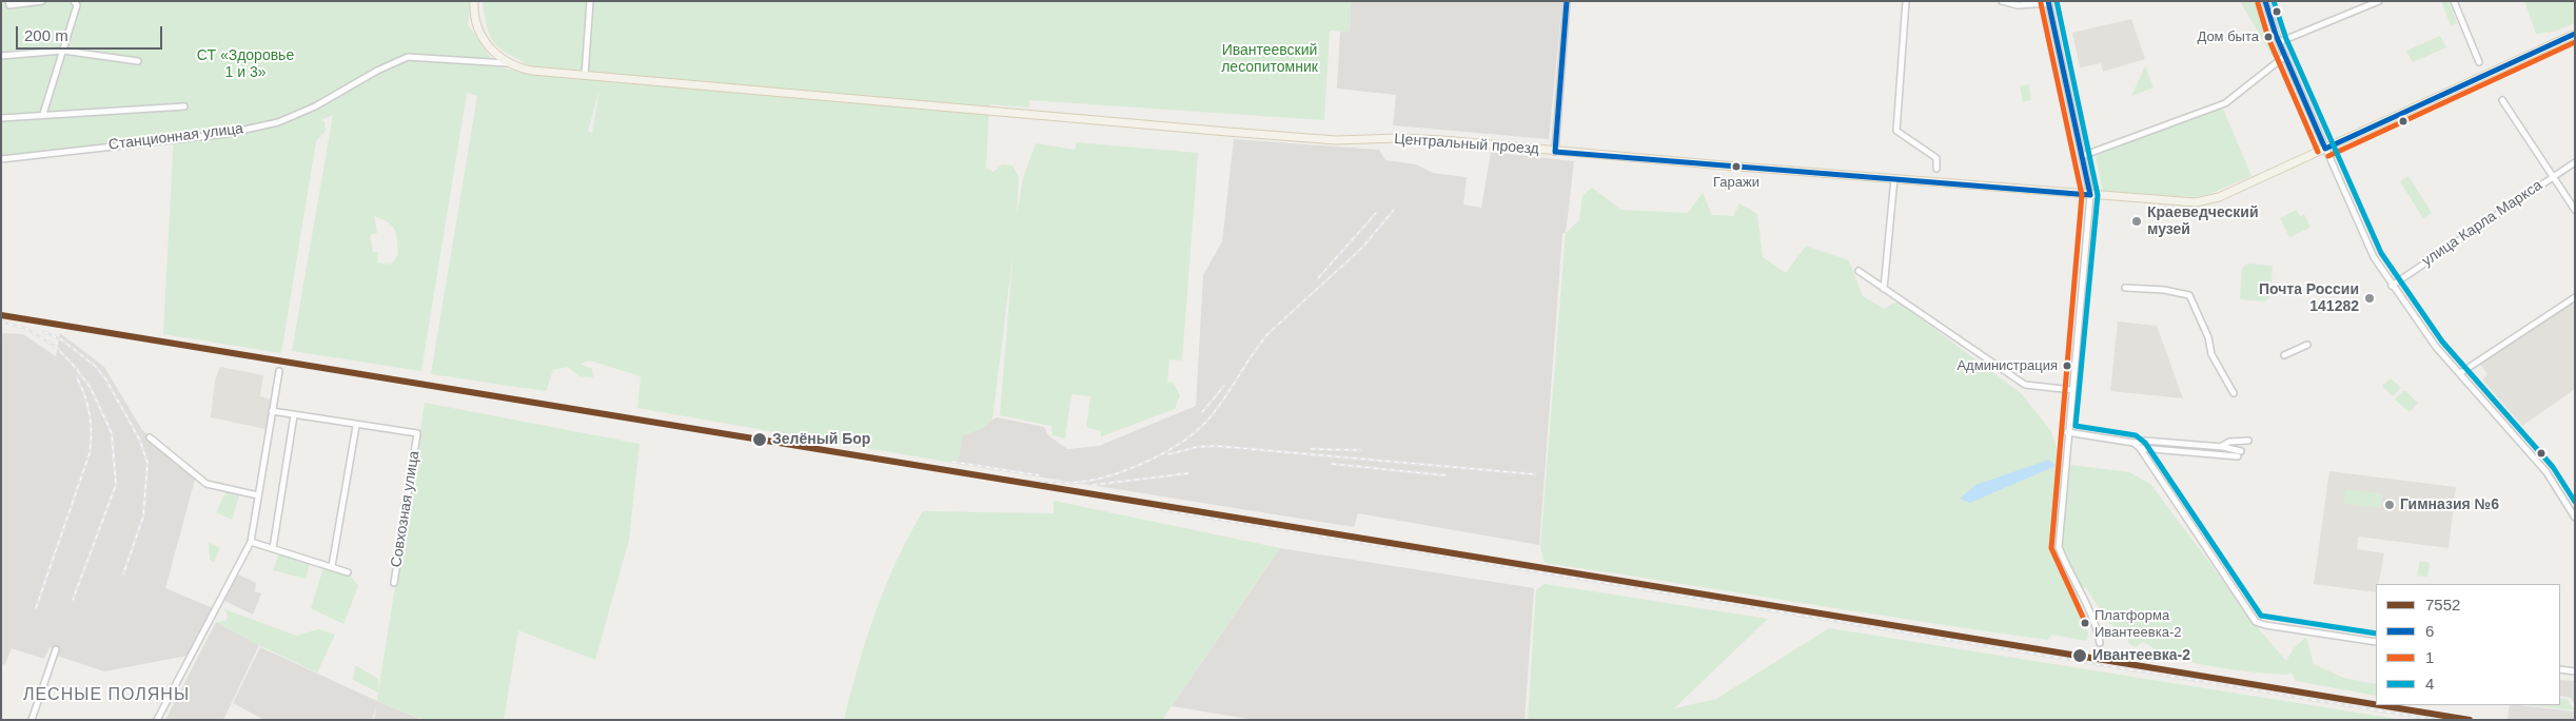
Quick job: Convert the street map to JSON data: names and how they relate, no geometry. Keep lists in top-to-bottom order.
{
  "streets": {
    "main road": ["Центральный проезд"],
    "street": ["Станционная улица", "улица Карла Маркса", "Совхозная улица"]
  },
  "crossings": [
    ["Станционная улица", "Центральный проезд"]
  ],
  "districts": ["ЛЕСНЫЕ ПОЛЯНЫ"],
  "parks": ["Ивантеевский лесопитомник", "СТ «Здоровье 1 и 3»"],
  "places": [
    "Дом быта",
    "Гаражи",
    "Краеведческий музей",
    "Почта России 141282",
    "Администрация",
    "Зелёный Бор",
    "Гимназия №6",
    "Платформа Ивантеевка-2",
    "Ивантеевка-2"
  ],
  "lines": [
    "transit line 6",
    "transit line 4",
    "transit line 1",
    "transit line 7552"
  ],
  "legend": [
    "7552",
    "6",
    "1",
    "4"
  ],
  "scale_bar": "200 m"
}
